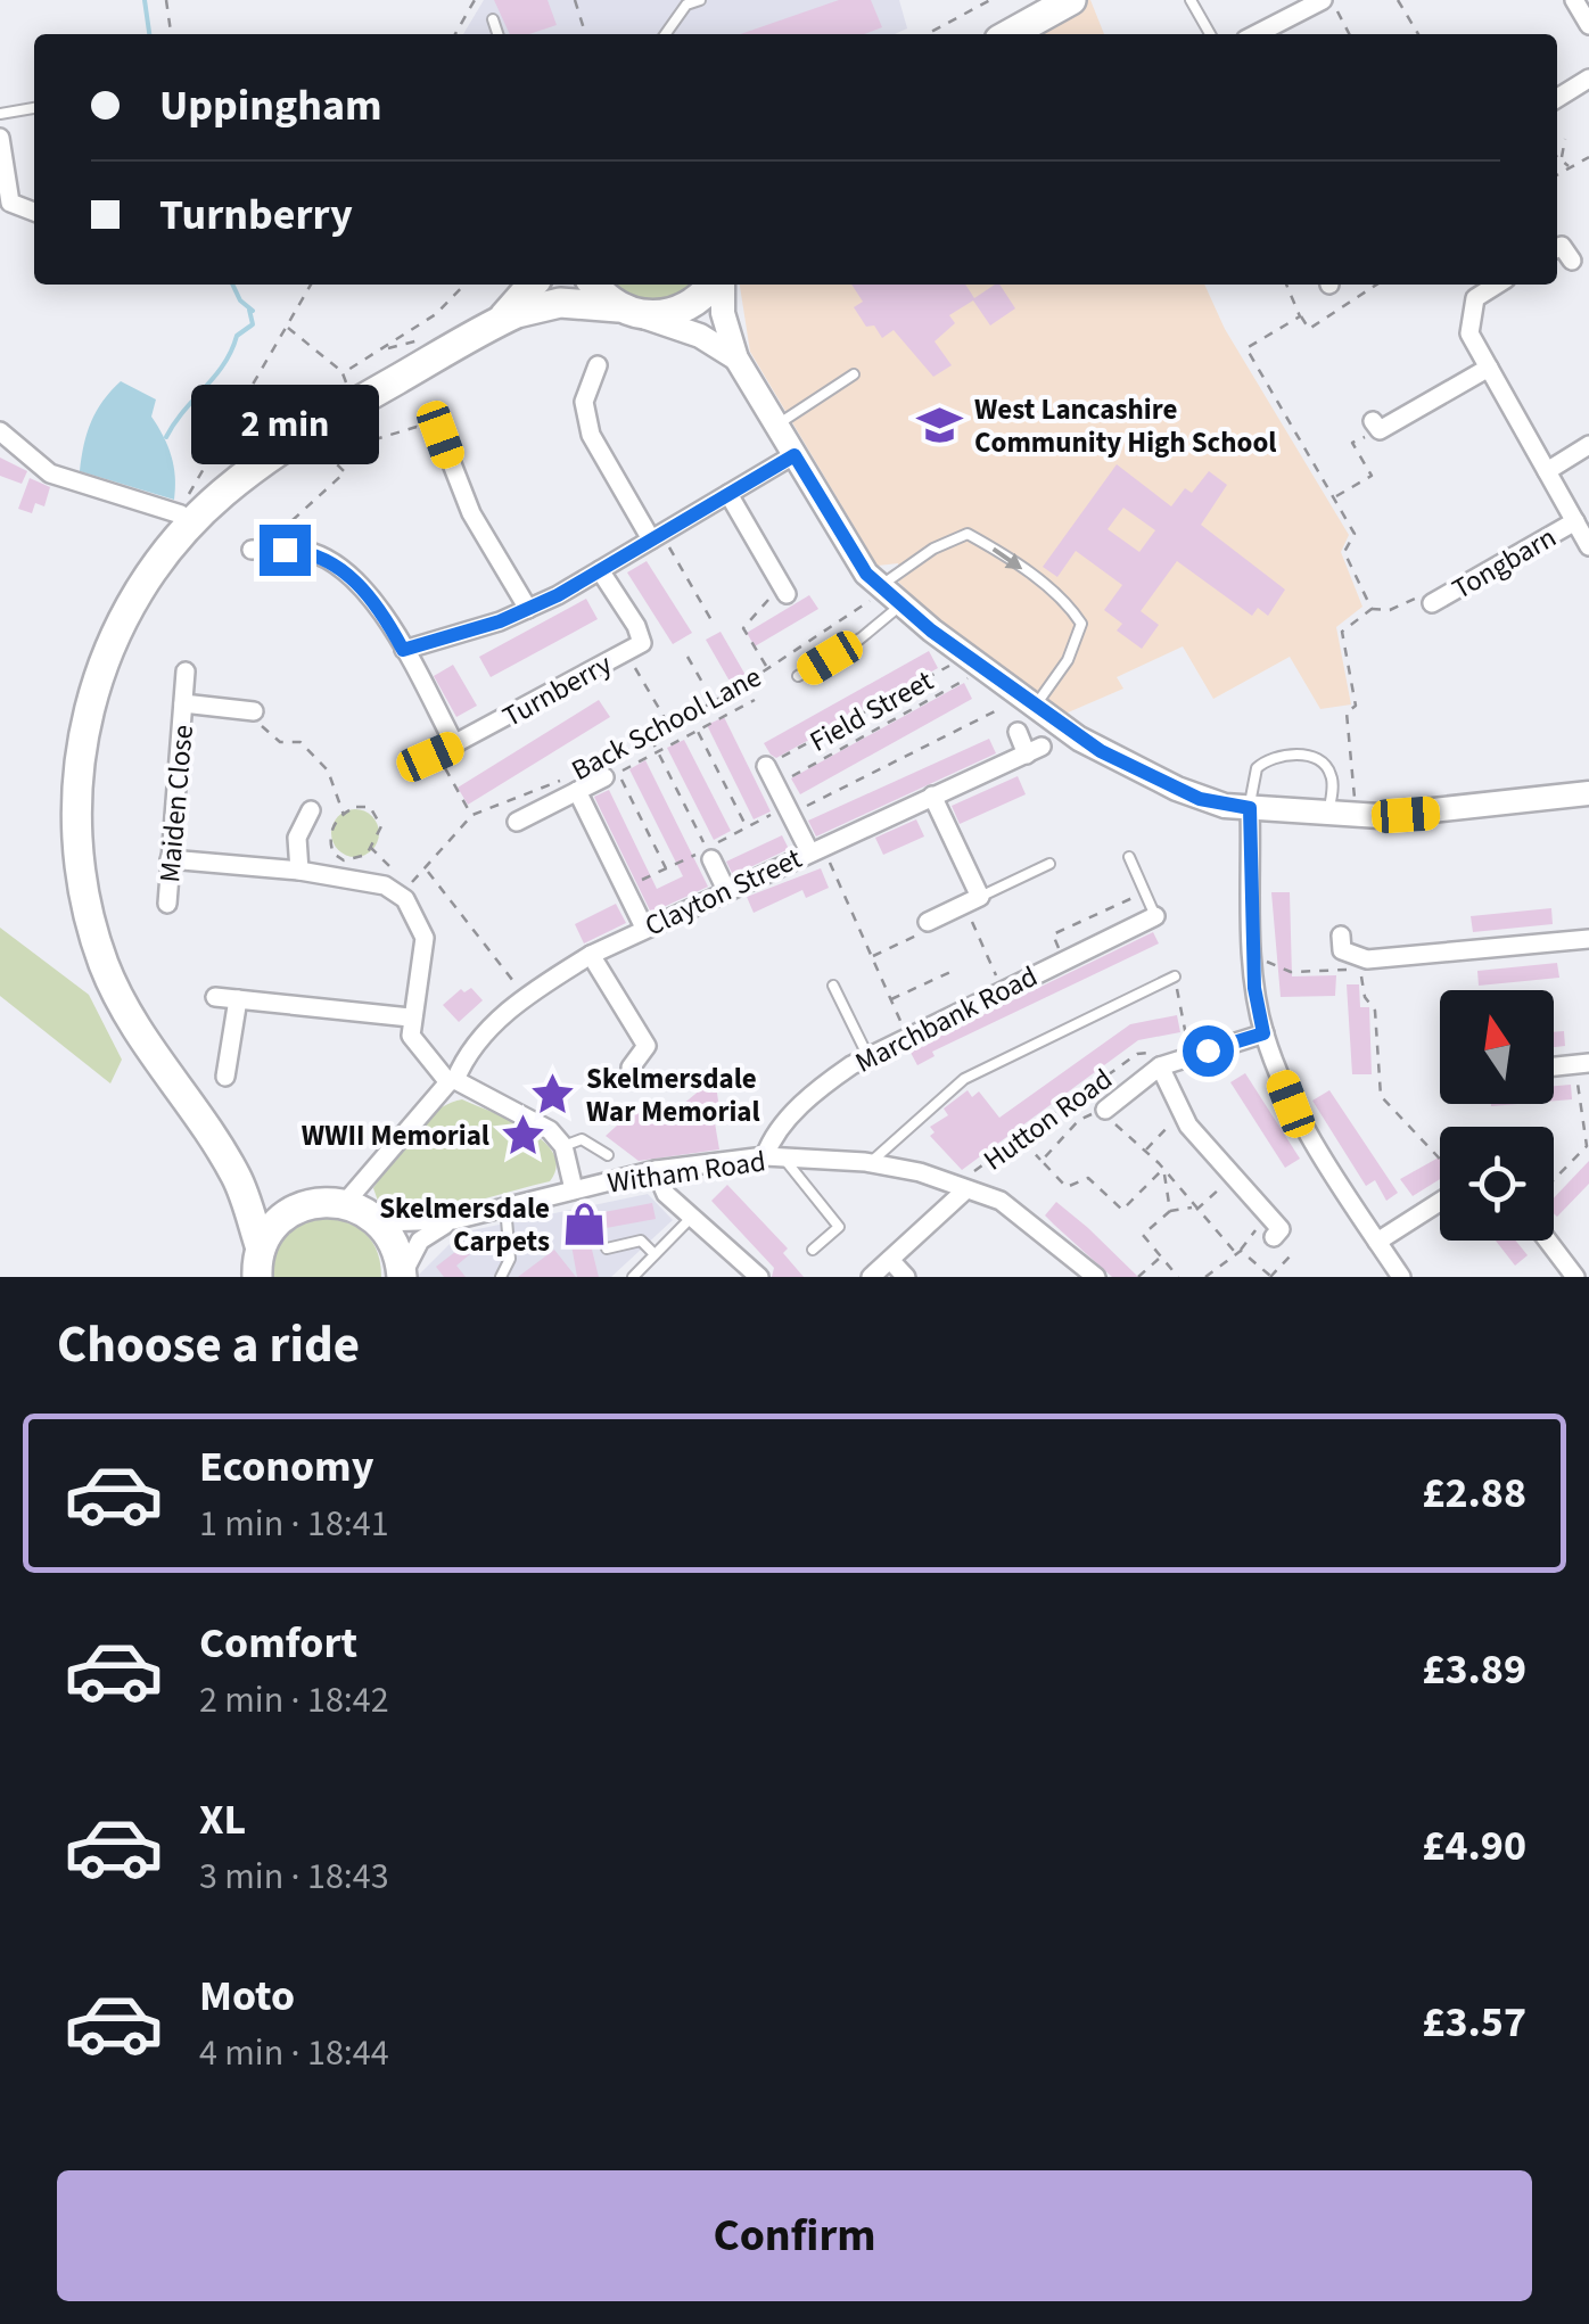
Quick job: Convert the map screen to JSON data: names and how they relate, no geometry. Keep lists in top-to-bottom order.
{
  "streets": {
    "street": [
      "Tongbarn",
      "Turnberry",
      "Back School Lane",
      "Maiden Close",
      "Clayton Street",
      "Marchbank Road",
      "Hutton Road",
      "Witham Road"
    ],
    "path": ["Field Street"]
  },
  "crossings": [
    ["Marchbank Road", "Witham Road"],
    ["Hutton Road", "Witham Road"]
  ],
  "places": {
    "school or university": ["West Lancashire Community High School"],
    "place": ["Skelmersdale War Memorial", "WWII Memorial"],
    "shop": ["Skelmersdale Carpets"]
  },
  "north": "top",
  "page": {
    "banner": ["Uppingham", "Turnberry"],
    "bubble": "2 min",
    "heading": "Choose a ride",
    "list": [
      {
        "name": "Economy",
        "note": "1 min · 18:41",
        "value": "£2.88"
      },
      {
        "name": "Comfort",
        "note": "2 min · 18:42",
        "value": "£3.89"
      },
      {
        "name": "XL",
        "note": "3 min · 18:43",
        "value": "£4.90"
      },
      {
        "name": "Moto",
        "note": "4 min · 18:44",
        "value": "£3.57"
      }
    ],
    "buttons": "Confirm"
  }
}
